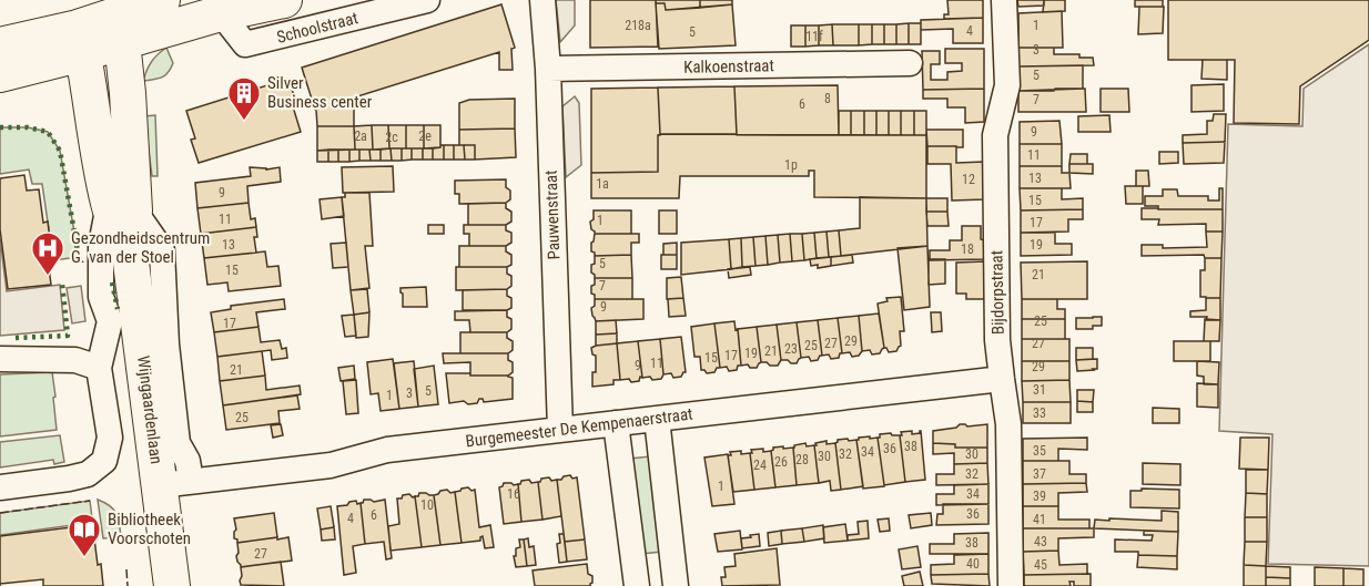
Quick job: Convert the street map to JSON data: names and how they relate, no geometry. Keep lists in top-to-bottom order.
{
  "streets": {
    "main road": ["Schoolstraat", "Wijngaardenlaan"],
    "street": [
      "Kalkoenstraat",
      "Pauwenstraat",
      "Bijdorpstraat",
      "Burgemeester De Kempenaerstraat"
    ]
  },
  "crossings": [
    ["Schoolstraat", "Wijngaardenlaan"],
    ["Kalkoenstraat", "Pauwenstraat"],
    ["Pauwenstraat", "Burgemeester De Kempenaerstraat"],
    ["Bijdorpstraat", "Burgemeester De Kempenaerstraat"],
    ["Wijngaardenlaan", "Burgemeester De Kempenaerstraat"]
  ],
  "places": {
    "building": ["Silver Business center"],
    "hospital": ["Gezondheidscentrum G. van der Stoel"],
    "library": ["Bibliotheek Voorschoten"]
  },
  "house_numbers": [
    "218a",
    "1",
    "4",
    "5",
    "11f",
    "3",
    "5",
    "8",
    "7",
    "6",
    "9",
    "2a",
    "2e",
    "2c",
    "11",
    "1p",
    "13",
    "12",
    "1a",
    "9",
    "15",
    "11",
    "1",
    "17",
    "13",
    "19",
    "18",
    "5",
    "15",
    "21",
    "7",
    "9",
    "25",
    "17",
    "29",
    "27",
    "27",
    "25",
    "23",
    "21",
    "19",
    "17",
    "15",
    "11",
    "9",
    "29",
    "21",
    "31",
    "5",
    "3",
    "1",
    "33",
    "25",
    "38",
    "36",
    "35",
    "34",
    "32",
    "30",
    "30",
    "28",
    "26",
    "24",
    "32",
    "37",
    "1",
    "16",
    "34",
    "39",
    "10",
    "36",
    "6",
    "4",
    "41",
    "43",
    "38",
    "27",
    "40",
    "45"
  ]
}
